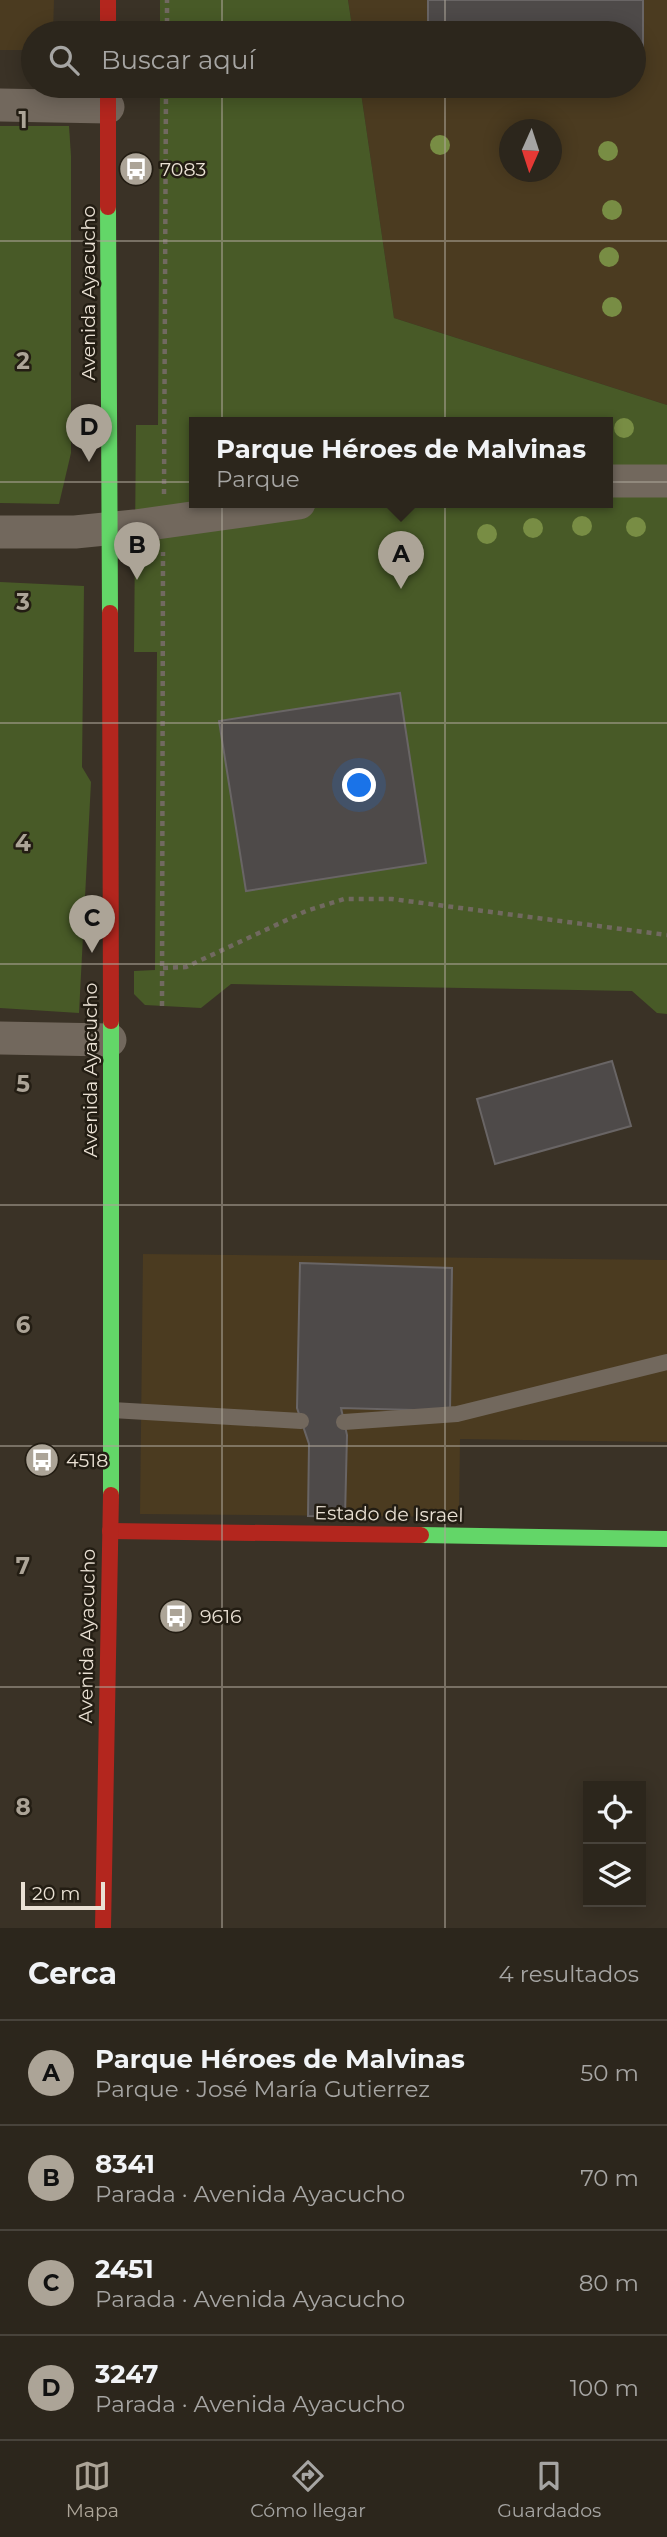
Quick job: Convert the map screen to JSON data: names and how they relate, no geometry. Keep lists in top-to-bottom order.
{
  "streets": {
    "main road": ["Avenida Ayacucho", "Estado de Israel"]
  },
  "crossings": [
    ["Avenida Ayacucho", "Estado de Israel"]
  ],
  "places": {
    "bus stop": ["7083", "4518", "9616"]
  },
  "scale_bar": "20 m",
  "north": "bottom",
  "page": {
    "search": "Buscar aquí",
    "pins": [
      "D",
      "B",
      "A",
      "C"
    ],
    "popup": ["Parque Héroes de Malvinas", "Parque"],
    "scale": "20 m",
    "heading": ["Cerca", "4 resultados"],
    "list": [
      {
        "mark": "A",
        "name": "Parque Héroes de Malvinas",
        "note": "Parque · José María Gutierrez",
        "value": "50 m"
      },
      {
        "mark": "B",
        "name": "8341",
        "note": "Parada · Avenida Ayacucho",
        "value": "70 m"
      },
      {
        "mark": "C",
        "name": "2451",
        "note": "Parada · Avenida Ayacucho",
        "value": "80 m"
      },
      {
        "mark": "D",
        "name": "3247",
        "note": "Parada · Avenida Ayacucho",
        "value": "100 m"
      }
    ],
    "nav": ["Mapa", "Cómo llegar", "Guardados"]
  },
  "grid": {
    "rows": [
      "1",
      "2",
      "3",
      "4",
      "5",
      "6",
      "7",
      "8"
    ]
  }
}
